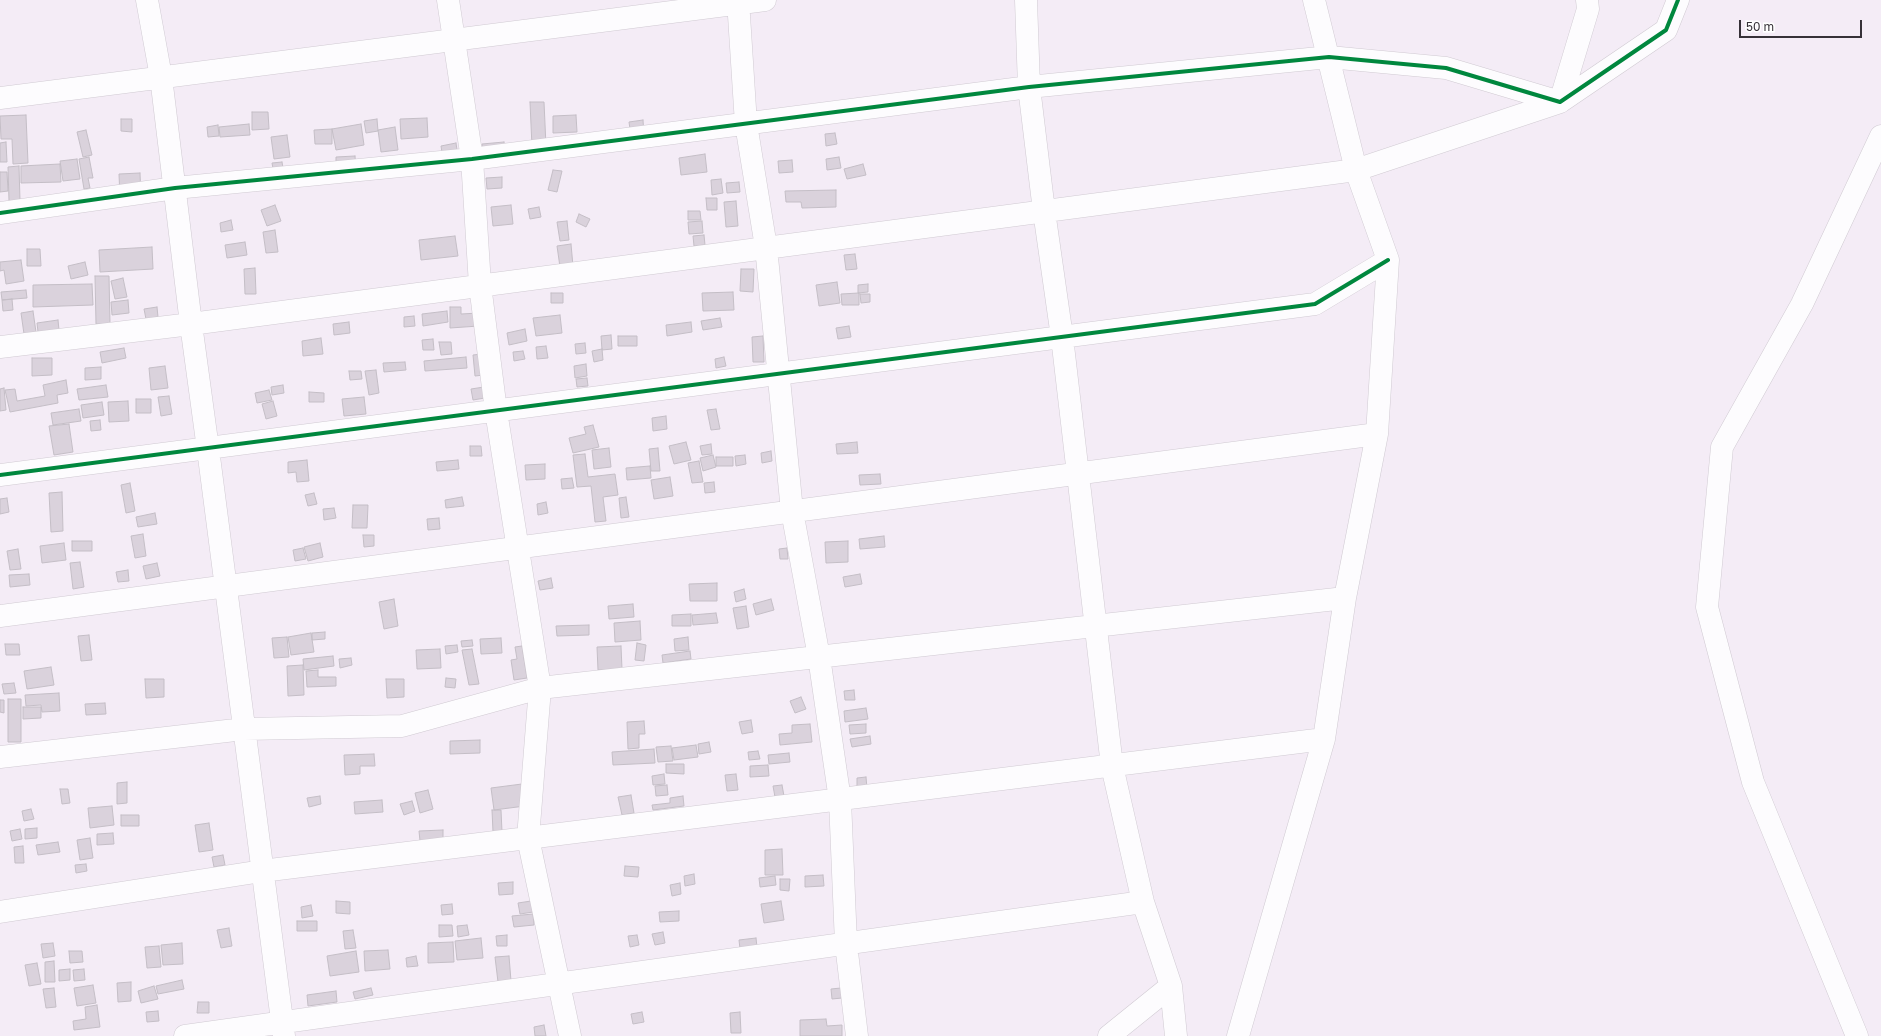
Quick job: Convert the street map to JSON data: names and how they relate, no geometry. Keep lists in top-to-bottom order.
{
  "scale_bar": "50 m"
}
